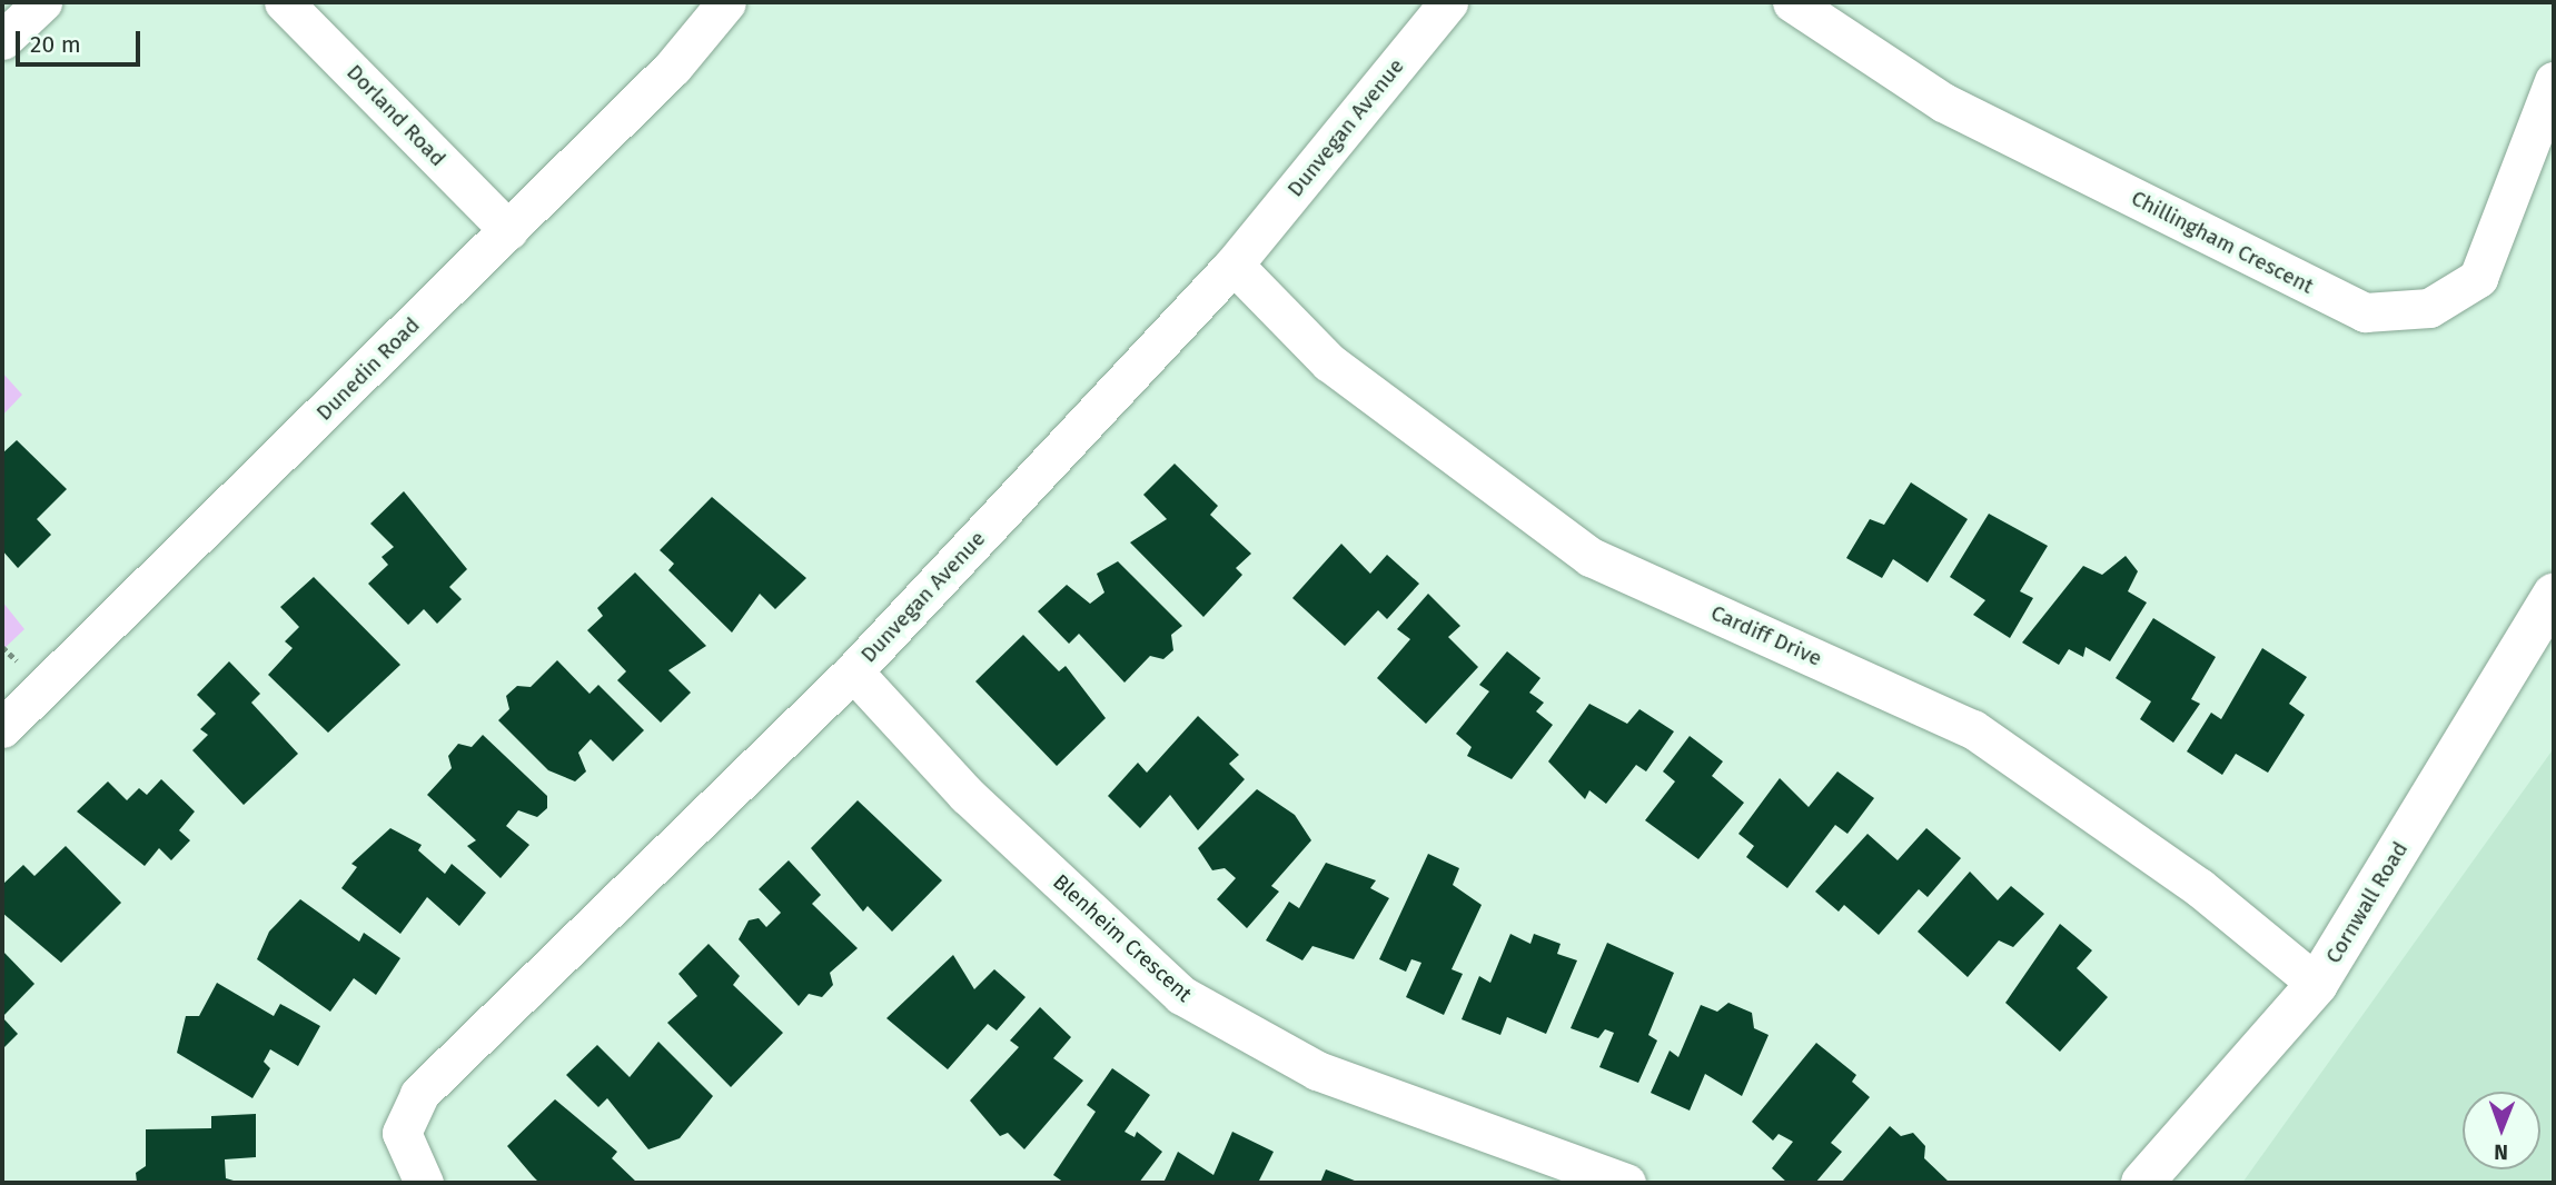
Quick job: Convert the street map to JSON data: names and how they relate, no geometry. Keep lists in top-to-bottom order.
{
  "streets": {
    "main road": ["Cornwall Road"],
    "street": [
      "Dorland Road",
      "Dunvegan Avenue",
      "Chillingham Crescent",
      "Dunedin Road",
      "Cardiff Drive",
      "Blenheim Crescent"
    ]
  },
  "crossings": [
    ["Dorland Road", "Dunedin Road"],
    ["Dunvegan Avenue", "Cardiff Drive"],
    ["Dunvegan Avenue", "Blenheim Crescent"],
    ["Cardiff Drive", "Cornwall Road"]
  ],
  "scale_bar": "20 m",
  "north": "bottom"
}
